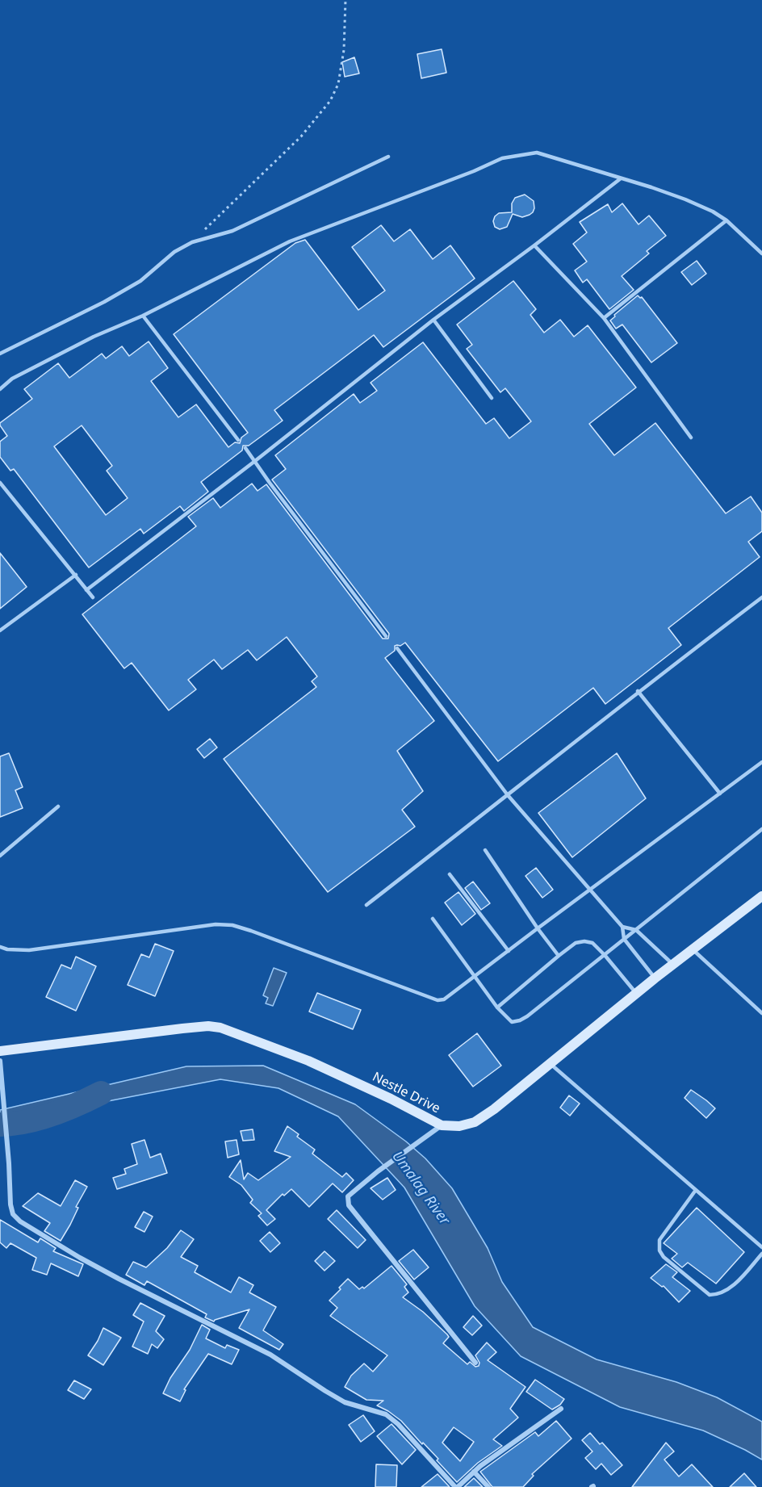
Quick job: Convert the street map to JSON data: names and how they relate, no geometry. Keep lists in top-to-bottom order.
{
  "streets": {
    "street": ["Nestle Drive"]
  },
  "water": ["Umalag River"]
}
